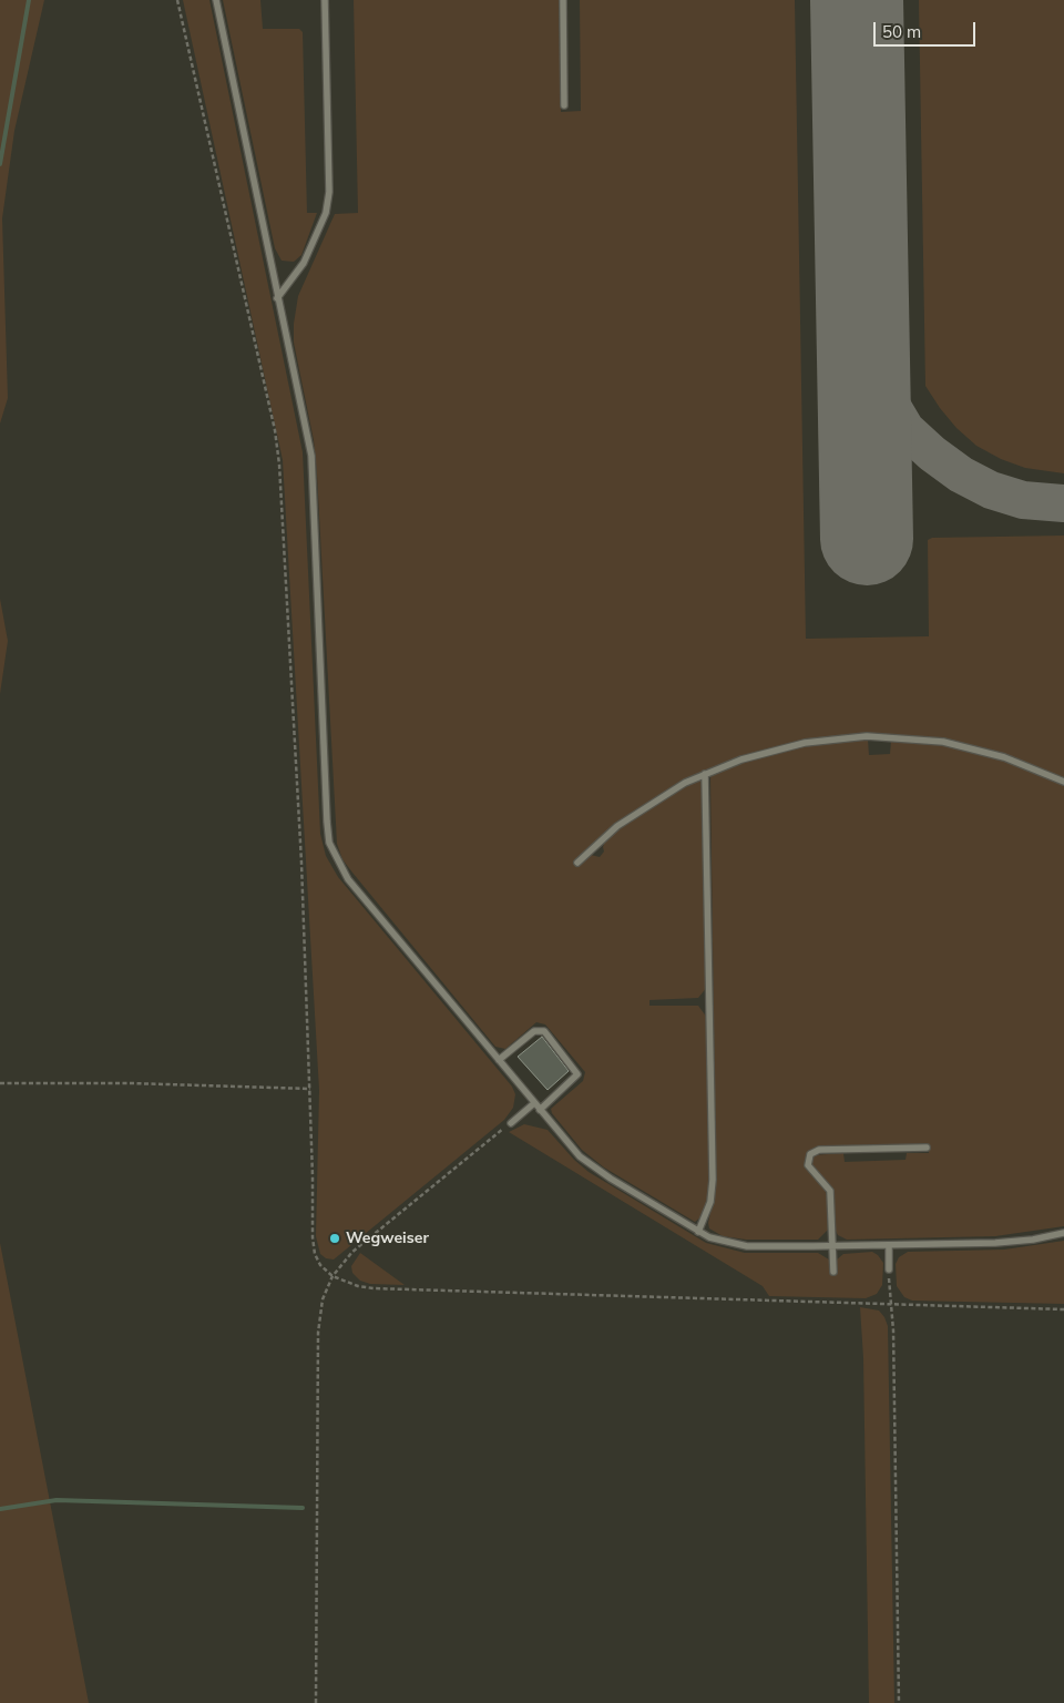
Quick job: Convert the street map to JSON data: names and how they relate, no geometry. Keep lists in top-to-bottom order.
{
  "places": ["Wegweiser"],
  "scale_bar": "50 m"
}
